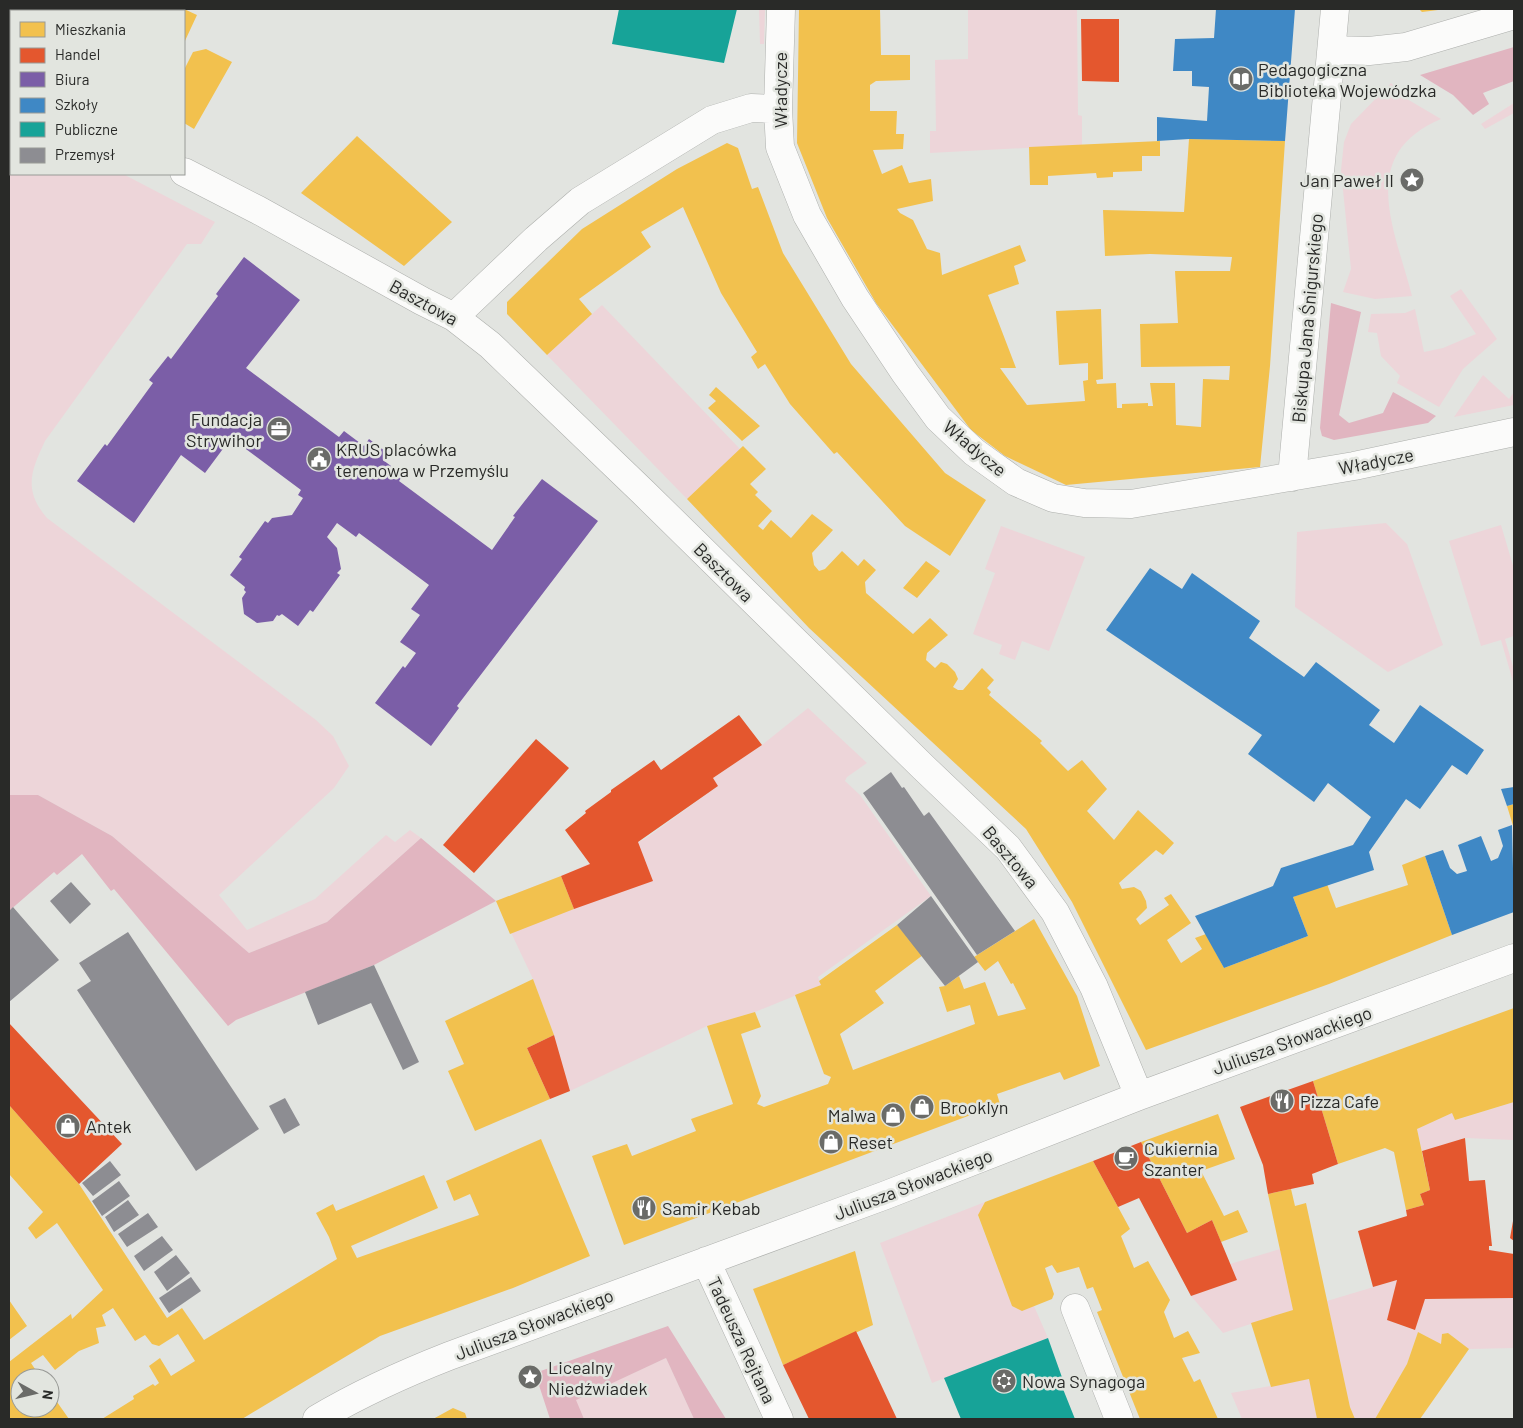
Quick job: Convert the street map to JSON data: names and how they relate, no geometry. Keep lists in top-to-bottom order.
{
  "streets": {
    "street": [
      "Władycze",
      "Basztowa",
      "Biskupa Jana Śnigurskiego",
      "Juliusza Słowackiego",
      "Tadeusza Rejtana"
    ]
  },
  "crossings": [
    ["Władycze", "Biskupa Jana Śnigurskiego"],
    ["Basztowa", "Juliusza Słowackiego"],
    ["Juliusza Słowackiego", "Tadeusza Rejtana"]
  ],
  "places": {
    "library": ["Pedagogiczna Biblioteka Wojewódzka"],
    "place": ["Jan Paweł II", "Licealny Niedźwiadek"],
    "office": ["Fundacja Strywihor"],
    "public building": ["KRUS placówka terenowa w Przemyślu"],
    "restaurant": ["Pizza Cafe", "Samir Kebab"],
    "shop": [
      "Brooklyn",
      "Malwa",
      "Antek",
      "Reset"
    ],
    "cafe": ["Cukiernia Szanter"],
    "synagogue": ["Nowa Synagoga"]
  },
  "legend": [
    "Mieszkania",
    "Handel",
    "Biura",
    "Szkoły",
    "Publiczne",
    "Przemysł"
  ],
  "north": "right"
}
